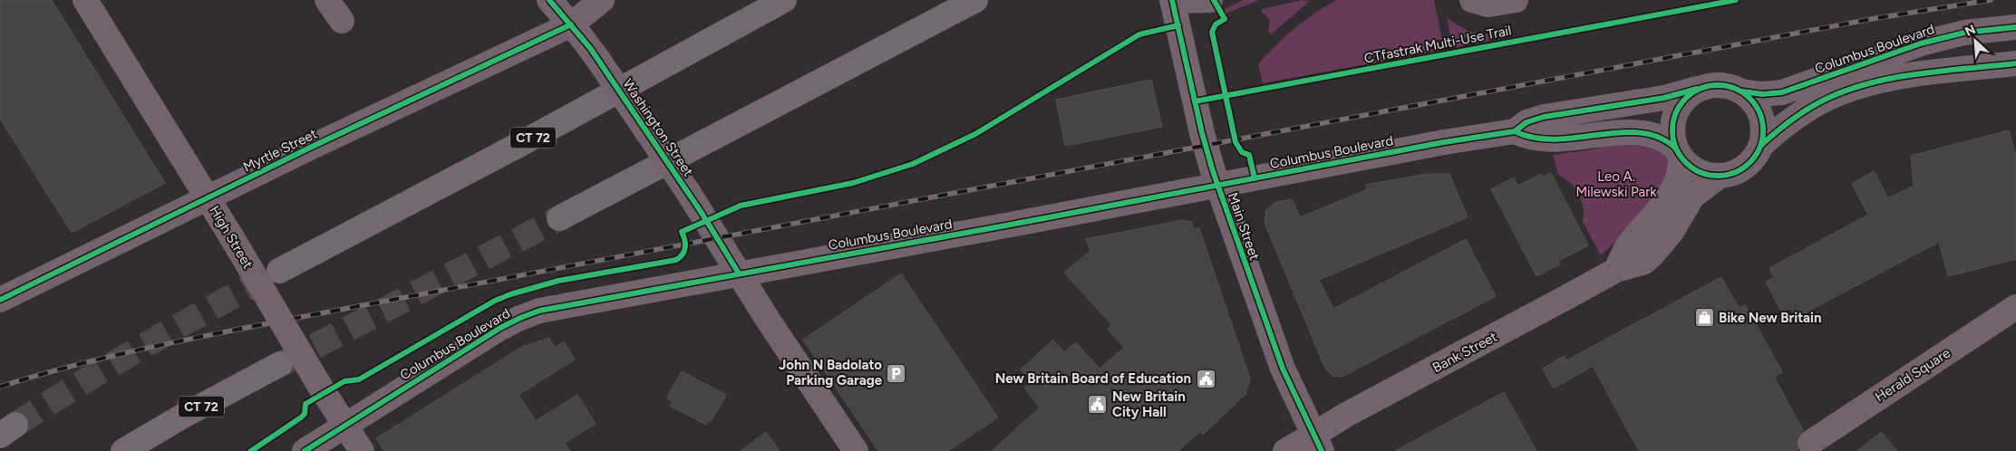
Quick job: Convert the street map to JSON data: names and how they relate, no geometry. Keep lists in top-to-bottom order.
{
  "streets": {
    "highway": ["CT 72"],
    "main road": ["Washington Street", "Main Street"],
    "street": [
      "Columbus Boulevard",
      "Myrtle Street",
      "High Street",
      "Bank Street",
      "Herald Square"
    ],
    "cycle path": ["CTfastrak Multi-Use Trail"]
  },
  "crossings": [
    ["Columbus Boulevard", "Washington Street"],
    ["Columbus Boulevard", "Main Street"],
    ["Columbus Boulevard", "High Street"],
    ["Columbus Boulevard", "Bank Street"],
    ["Washington Street", "Myrtle Street"],
    ["Myrtle Street", "High Street"],
    ["Main Street", "Bank Street"]
  ],
  "parks": ["Leo A. Milewski Park"],
  "places": {
    "shop": ["Bike New Britain"],
    "parking": ["John N Badolato Parking Garage"],
    "public building": ["New Britain Board of Education", "New Britain City Hall"]
  },
  "north": "top left"
}
